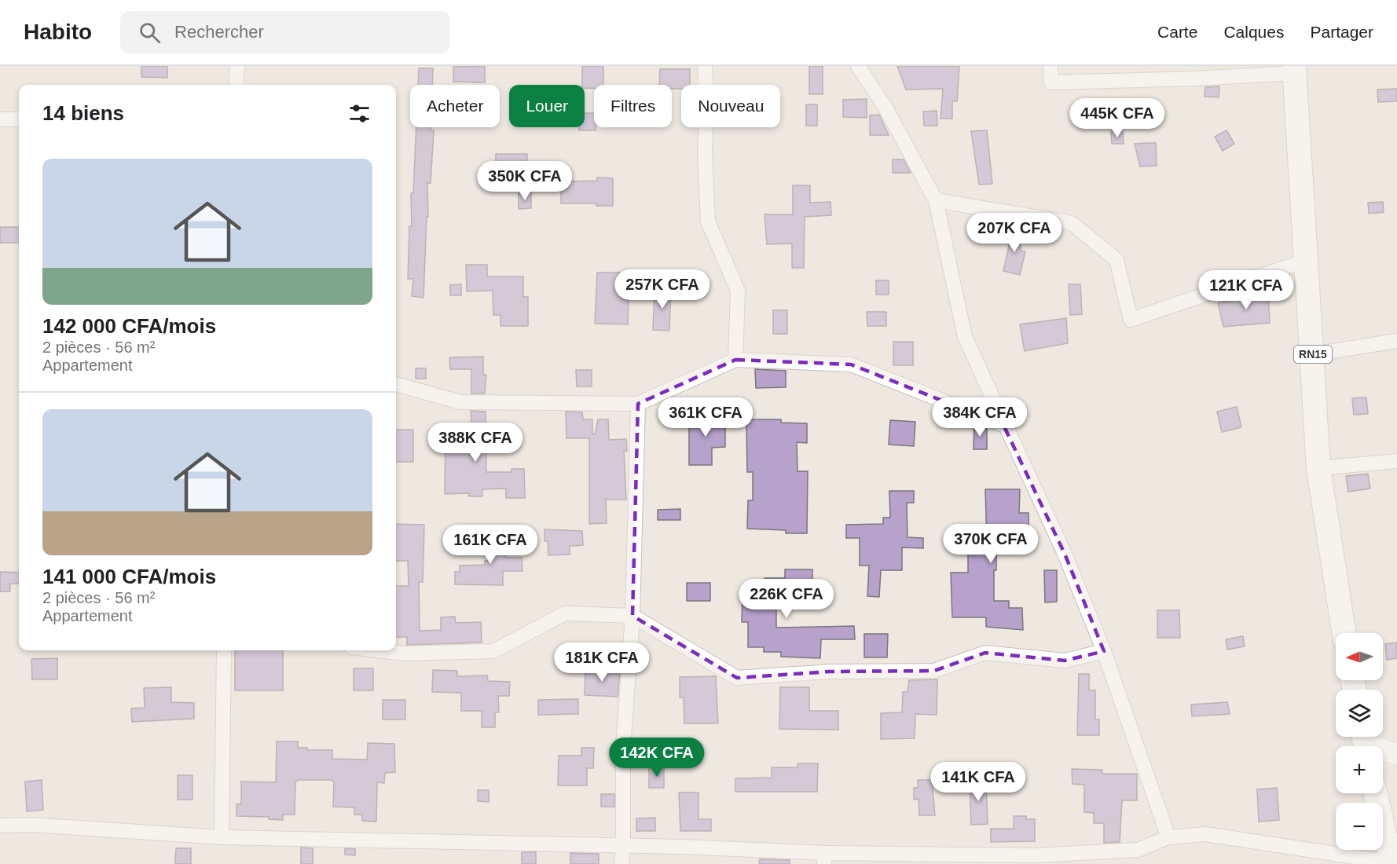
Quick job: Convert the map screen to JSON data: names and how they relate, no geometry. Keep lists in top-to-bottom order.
{
  "streets": {
    "main road": ["RN15"]
  },
  "north": "left",
  "page": {
    "header": "Habito",
    "search": "Rechercher",
    "nav": ["Carte", "Calques", "Partager"],
    "chip": [
      "Acheter",
      "Louer",
      "Filtres",
      "Nouveau"
    ],
    "heading": "14 biens",
    "price": [
      "445K CFA",
      "350K CFA",
      "207K CFA",
      "257K CFA",
      "121K CFA",
      "361K CFA",
      "384K CFA",
      "388K CFA",
      "370K CFA",
      "161K CFA",
      "226K CFA",
      "181K CFA",
      "142K CFA",
      "141K CFA"
    ],
    "list": [
      {
        "name": "142 000 CFA/mois",
        "note": "2 pièces · 56 m² · Appartement"
      },
      {
        "name": "141 000 CFA/mois",
        "note": "2 pièces · 56 m² · Appartement"
      }
    ],
    "map_buttons": ["+", "−"]
  }
}
